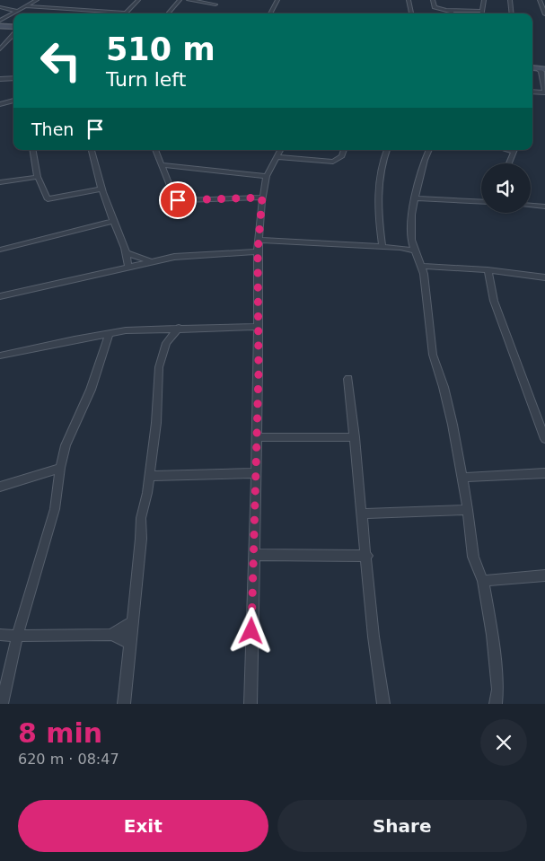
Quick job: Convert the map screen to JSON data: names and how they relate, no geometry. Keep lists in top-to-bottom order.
{
  "page": {
    "turn": ["510 m", "Turn left"],
    "then": "Then",
    "heading": ["8 min", "620 m · 08:47"],
    "buttons": ["Exit", "Share"]
  }
}
